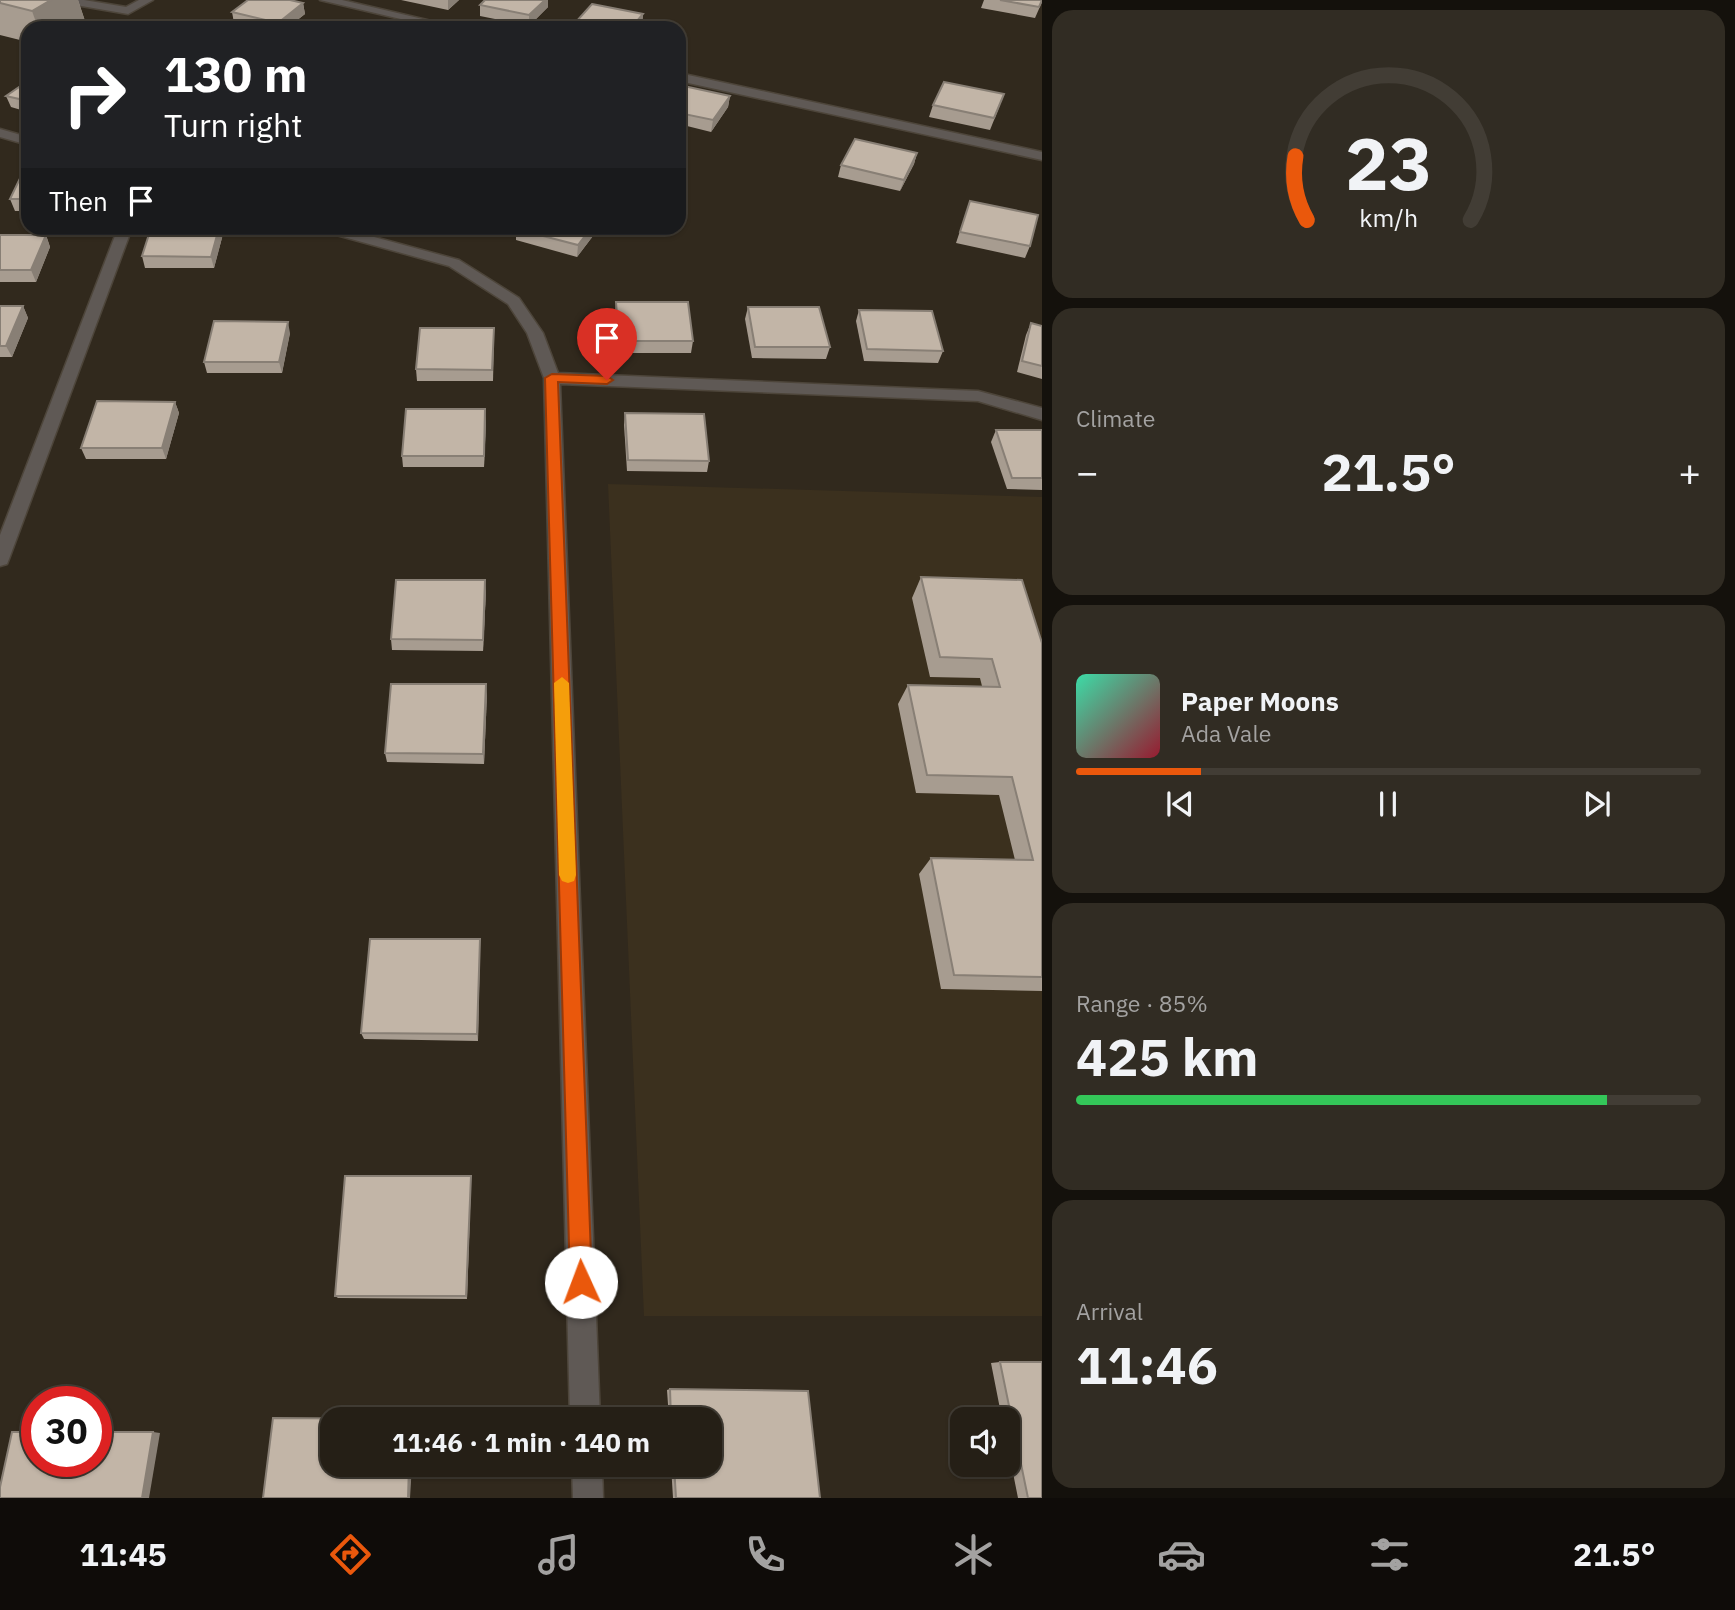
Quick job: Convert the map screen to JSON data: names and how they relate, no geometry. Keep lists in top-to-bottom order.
{
  "page": {
    "turn": ["130 m", "Turn right"],
    "then": "Then",
    "tile": [
      "Climate",
      ["Range · 85%", "425 km"],
      ["Arrival", "11:46"]
    ],
    "heat": ["−", "21.5°", "+"],
    "song": ["Paper Moons", "Ada Vale"],
    "limit": "30",
    "trip": "11:46 · 1 min · 140 m",
    "tabs": ["11:45", "21.5°"],
    "gauge": ["23", "km/h"]
  }
}
